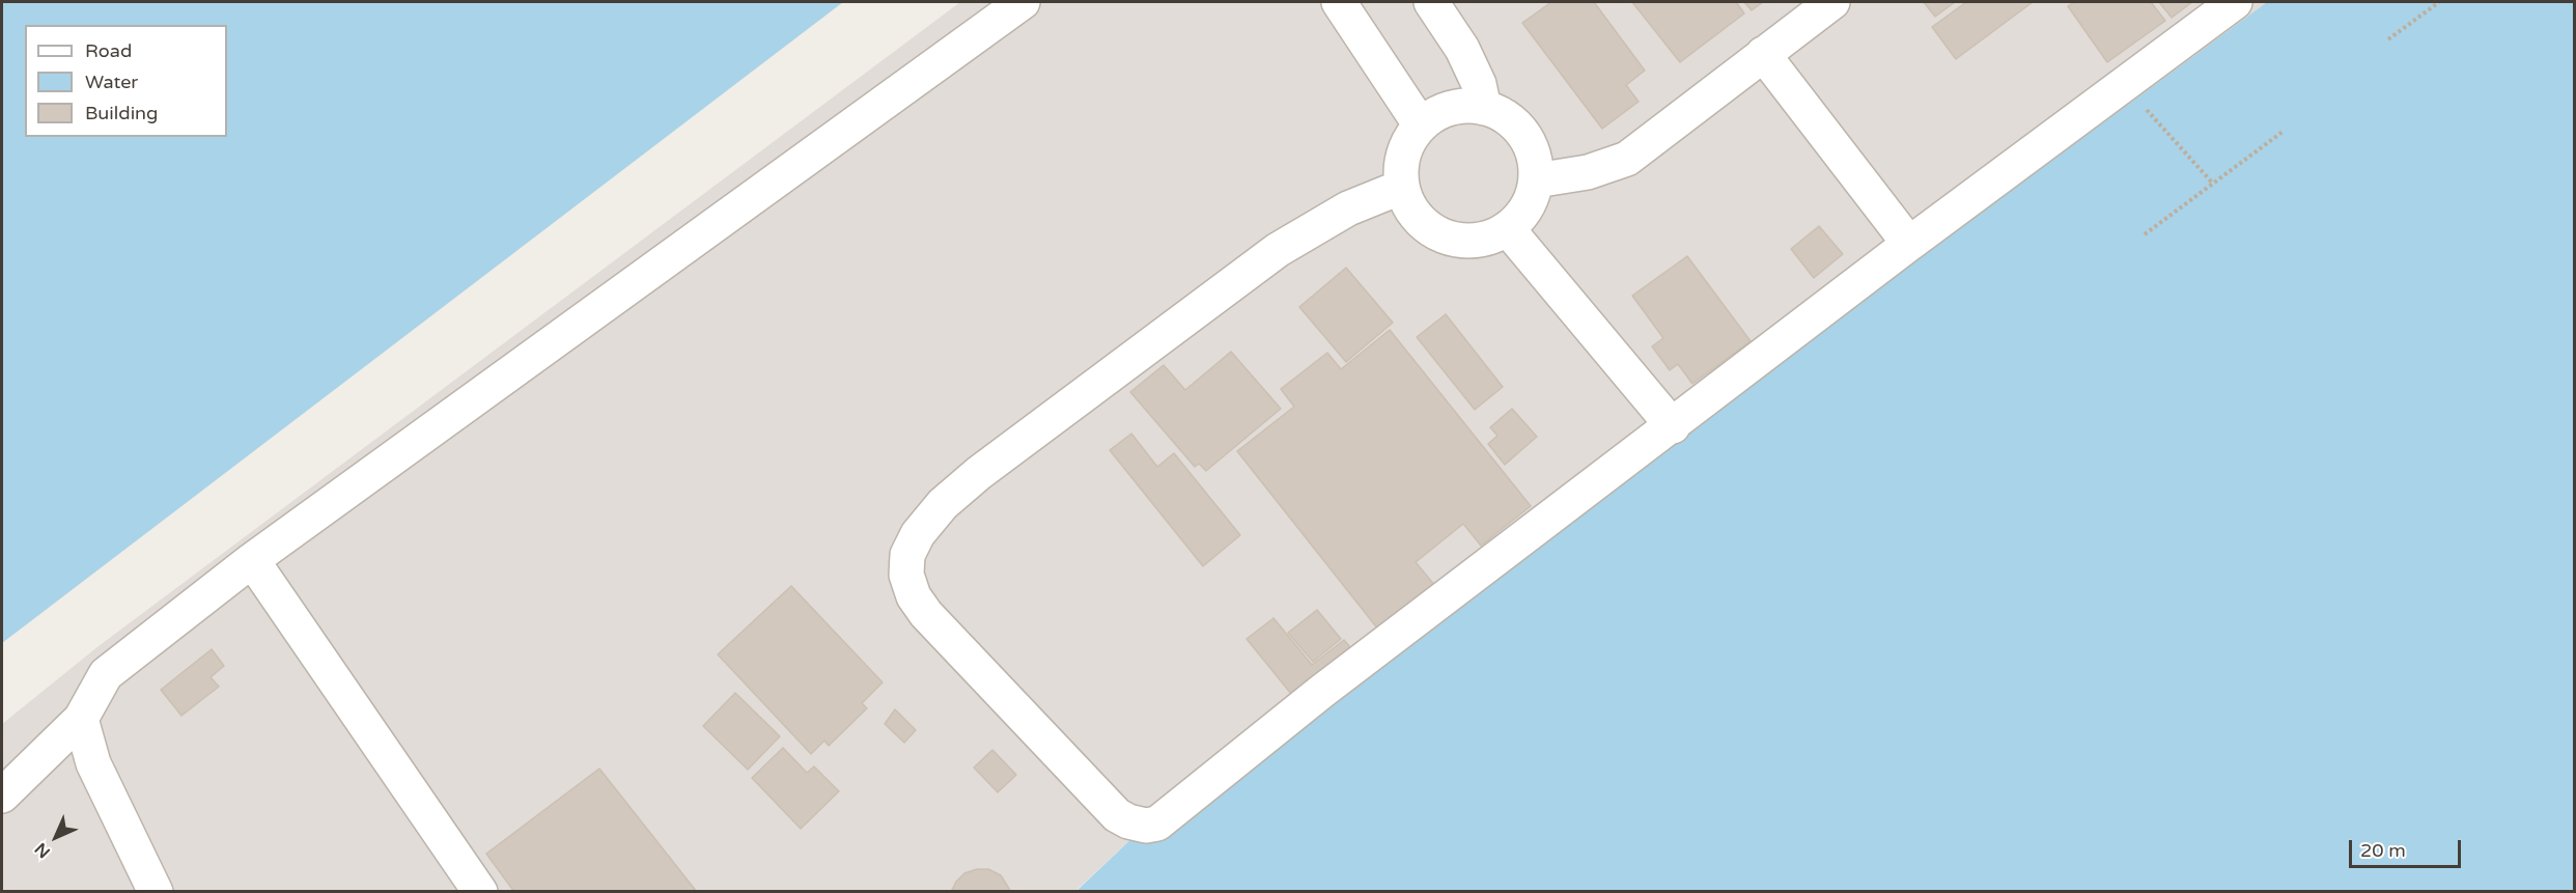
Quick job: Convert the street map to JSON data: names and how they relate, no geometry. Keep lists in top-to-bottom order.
{
  "legend": ["Road", "Water", "Building"],
  "scale_bar": "20 m",
  "north": "bottom left"
}
